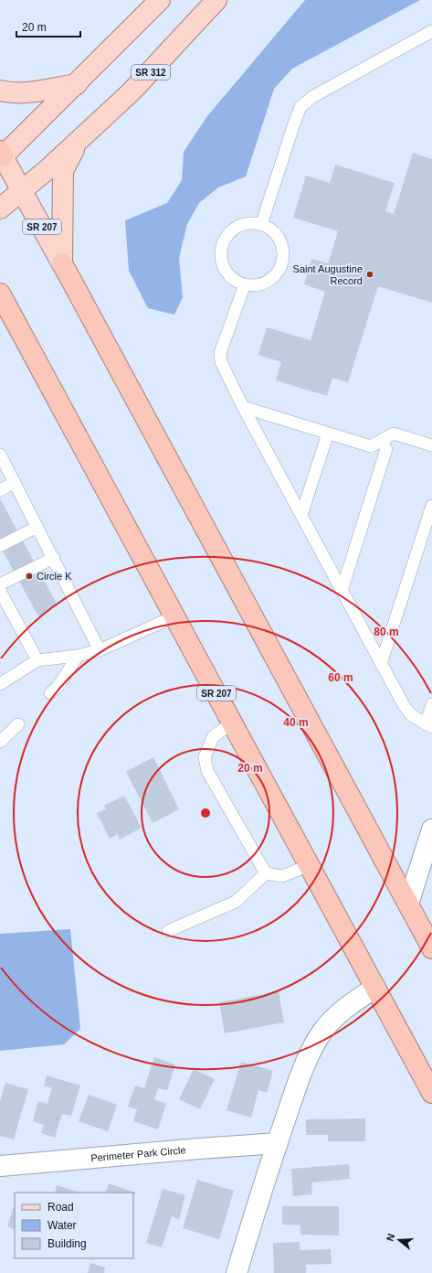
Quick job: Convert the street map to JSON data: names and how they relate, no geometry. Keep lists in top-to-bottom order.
{
  "streets": {
    "highway": ["SR 207"],
    "main road": ["SR 312"],
    "street": ["Perimeter Park Circle"]
  },
  "crossings": [
    ["SR 312", "SR 207"]
  ],
  "places": ["Saint Augustine Record", "Circle K"],
  "legend": ["Road", "Water", "Building"],
  "scale_bar": "20 m",
  "north": "left",
  "rings": [
    "80 m",
    "60 m",
    "40 m",
    "20 m"
  ]
}
